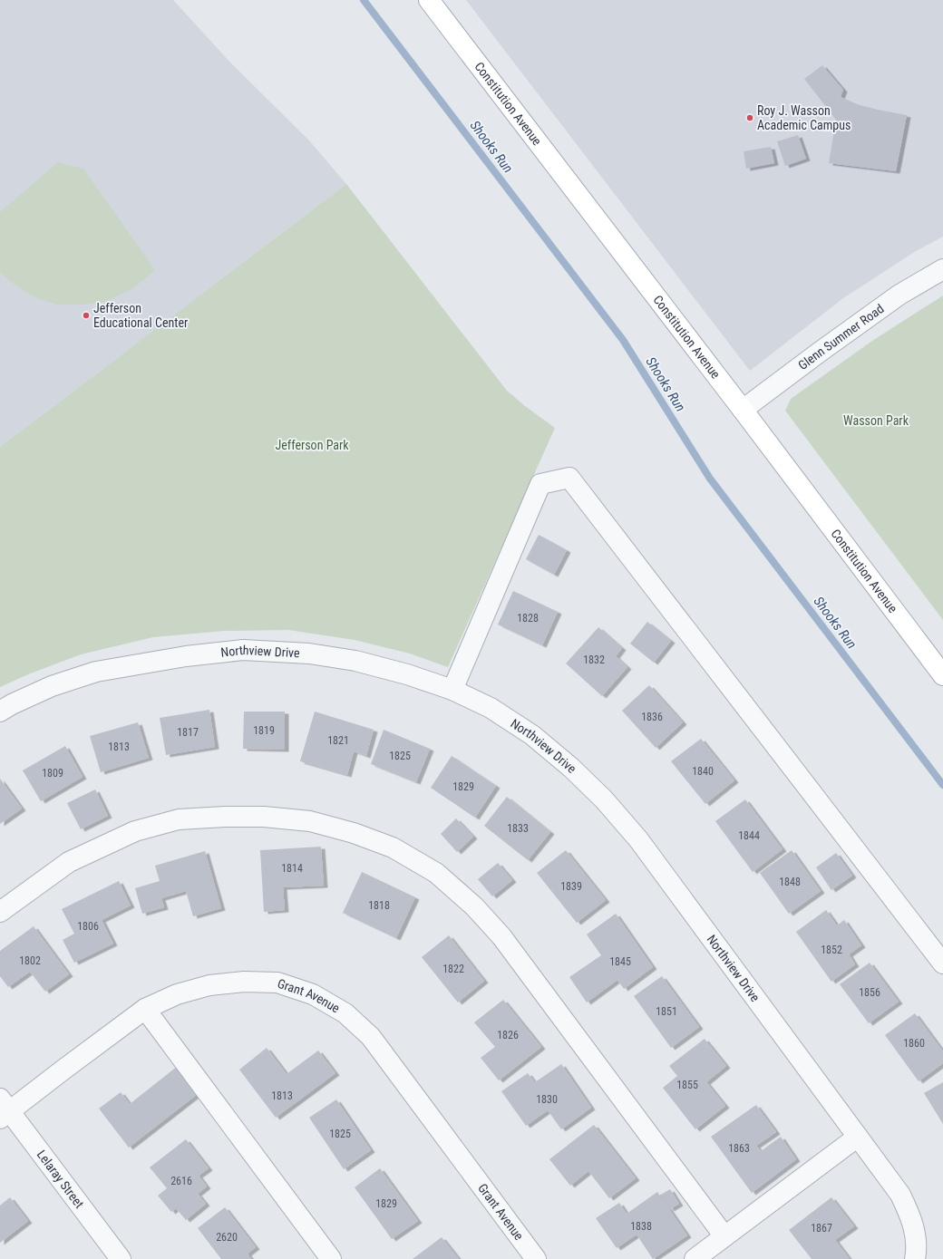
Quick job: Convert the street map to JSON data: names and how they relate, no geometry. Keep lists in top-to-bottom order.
{
  "streets": {
    "main road": ["Constitution Avenue"],
    "street": [
      "Glenn Summer Road",
      "Northview Drive",
      "Grant Avenue",
      "Lelaray Street"
    ]
  },
  "crossings": [
    ["Constitution Avenue", "Glenn Summer Road"],
    ["Grant Avenue", "Lelaray Street"]
  ],
  "water": ["Shooks Run"],
  "parks": ["Wasson Park", "Jefferson Park"],
  "places": ["Roy J. Wasson Academic Campus", "Jefferson Educational Center"],
  "house_numbers": [
    "1828",
    "1832",
    "1836",
    "1819",
    "1817",
    "1821",
    "1813",
    "1825",
    "1840",
    "1809",
    "1829",
    "1833",
    "1844",
    "1814",
    "1848",
    "1839",
    "1818",
    "1806",
    "1852",
    "1802",
    "1845",
    "1822",
    "1856",
    "1851",
    "1826",
    "1860",
    "1855",
    "1813",
    "1830",
    "1825",
    "1863",
    "2616",
    "1829",
    "1838",
    "1867",
    "2620"
  ]
}
